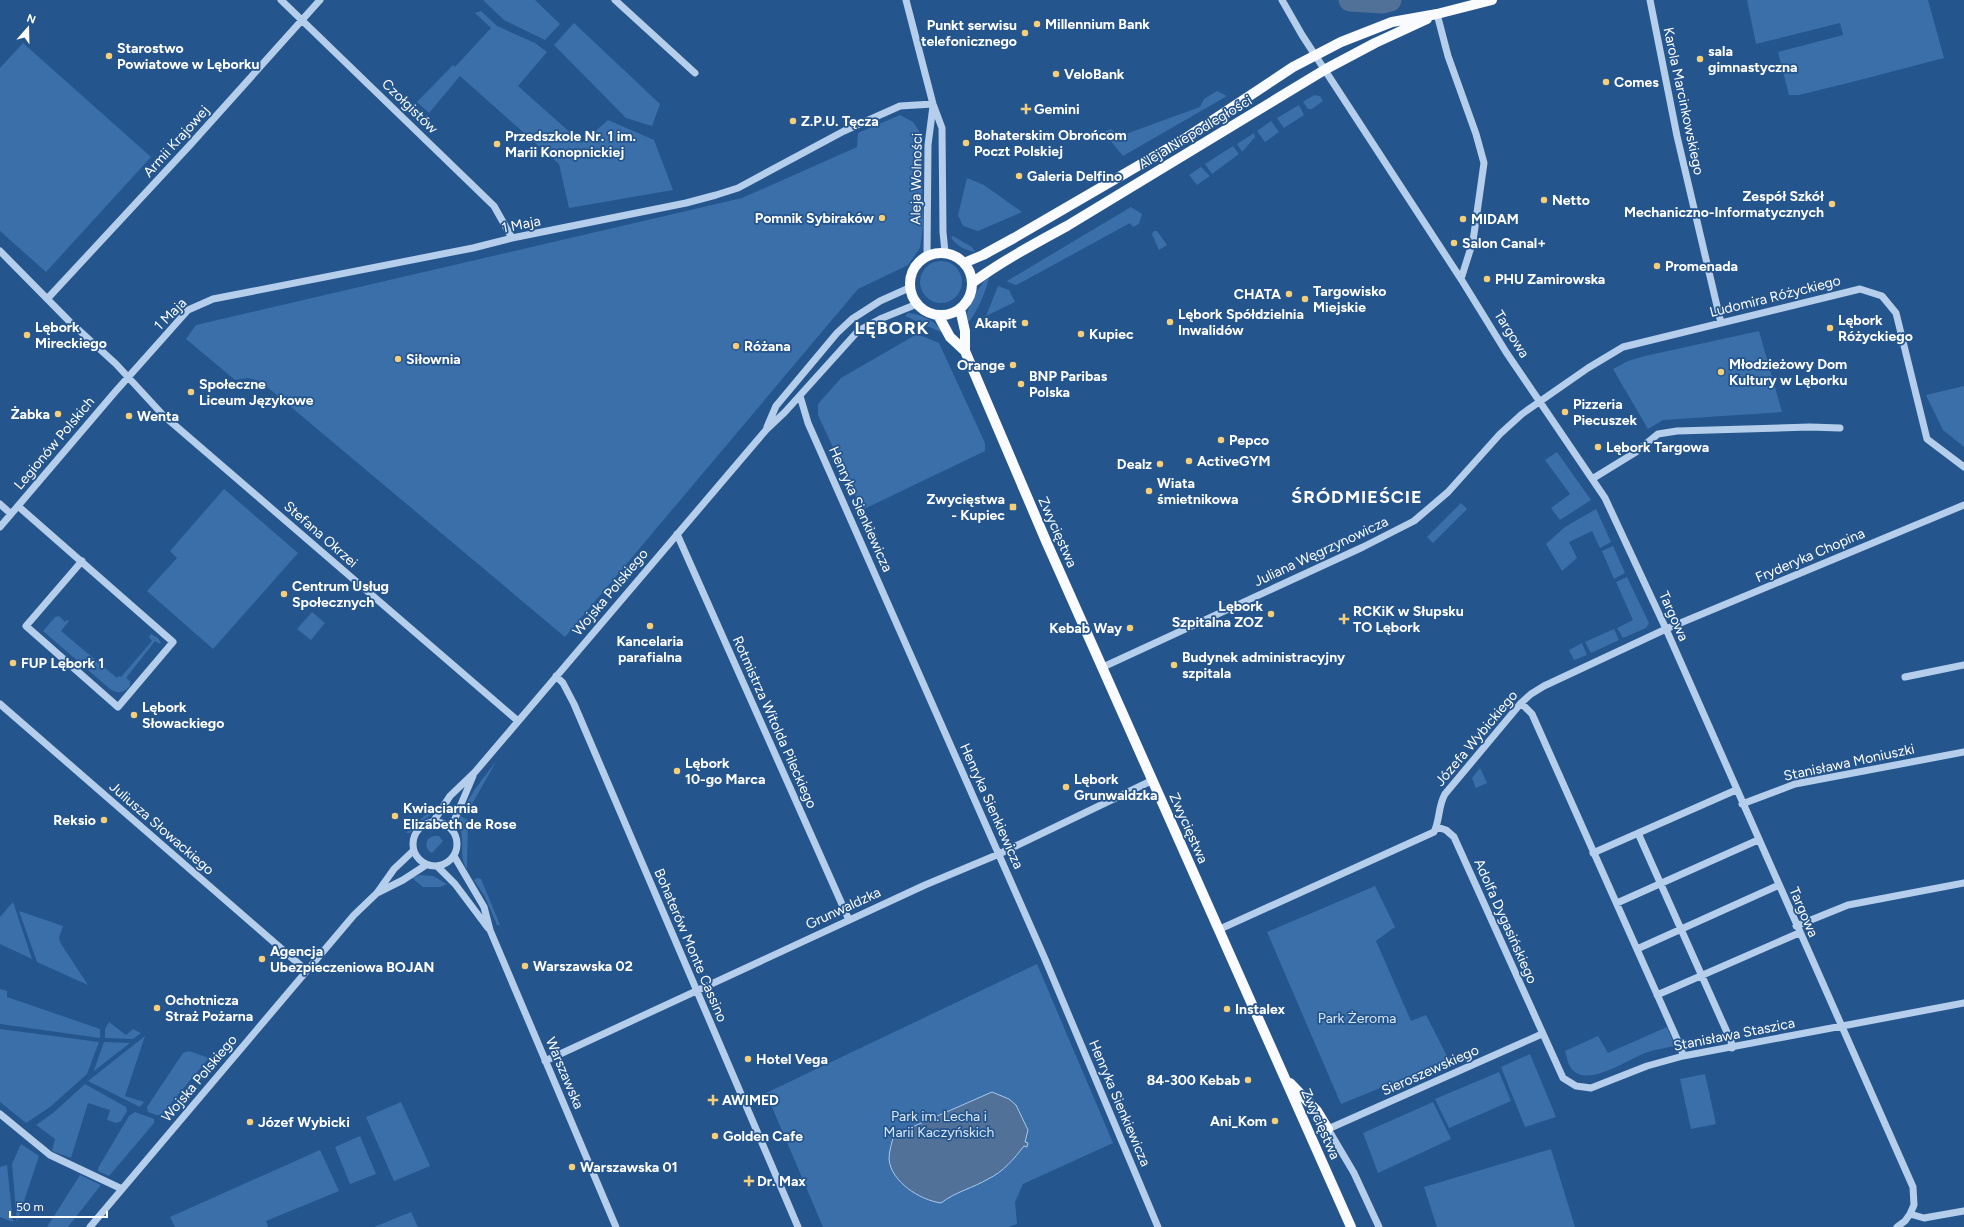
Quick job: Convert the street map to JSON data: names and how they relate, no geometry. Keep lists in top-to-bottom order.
{
  "streets": {
    "main road": ["Aleja Niepodległości", "Zwycięstwa"],
    "street": [
      "Karola Marcinkowskiego",
      "Czołgistów",
      "Armii Krajowej",
      "Aleja Wolności",
      "1 Maja",
      "Ludomira Różyckiego",
      "Targowa",
      "Legionów Polskich",
      "Henryka Sienkiewicza",
      "Stefana Okrzei",
      "Juliana Węgrzynowicza",
      "Fryderyka Chopina",
      "Wojska Polskiego",
      "Rotmistrza Witolda Pileckiego",
      "Józefa Wybickiego",
      "Stanisława Moniuszki",
      "Juliusza Słowackiego",
      "Grunwaldzka",
      "Adolfa Dygasińskiego",
      "Bohaterów Monte Cassino",
      "Stanisława Staszica",
      "Sieroszewskiego",
      "Warszawska"
    ]
  },
  "crossings": [
    ["Karola Marcinkowskiego", "Ludomira Różyckiego"],
    ["Czołgistów", "Armii Krajowej"],
    ["Czołgistów", "1 Maja"],
    ["Aleja Niepodległości", "Aleja Wolności"],
    ["Aleja Niepodległości", "Targowa"],
    ["Aleja Niepodległości", "Zwycięstwa"],
    ["Aleja Niepodległości", "Wojska Polskiego"],
    ["Armii Krajowej", "Stefana Okrzei"],
    ["Aleja Wolności", "1 Maja"],
    ["Aleja Wolności", "Zwycięstwa"],
    ["Aleja Wolności", "Wojska Polskiego"],
    ["1 Maja", "Legionów Polskich"],
    ["1 Maja", "Stefana Okrzei"],
    ["Ludomira Różyckiego", "Targowa"],
    ["Ludomira Różyckiego", "Juliana Węgrzynowicza"],
    ["Targowa", "Juliana Węgrzynowicza"],
    ["Targowa", "Fryderyka Chopina"],
    ["Targowa", "Józefa Wybickiego"],
    ["Targowa", "Stanisława Moniuszki"],
    ["Targowa", "Stanisława Staszica"],
    ["Legionów Polskich", "Stefana Okrzei"],
    ["Henryka Sienkiewicza", "Wojska Polskiego"],
    ["Henryka Sienkiewicza", "Grunwaldzka"],
    ["Zwycięstwa", "Juliana Węgrzynowicza"],
    ["Zwycięstwa", "Wojska Polskiego"],
    ["Zwycięstwa", "Grunwaldzka"],
    ["Stefana Okrzei", "Wojska Polskiego"],
    ["Fryderyka Chopina", "Józefa Wybickiego"],
    ["Wojska Polskiego", "Rotmistrza Witolda Pileckiego"],
    ["Wojska Polskiego", "Juliusza Słowackiego"],
    ["Wojska Polskiego", "Bohaterów Monte Cassino"],
    ["Wojska Polskiego", "Warszawska"],
    ["Rotmistrza Witolda Pileckiego", "Grunwaldzka"],
    ["Józefa Wybickiego", "Adolfa Dygasińskiego"],
    ["Grunwaldzka", "Bohaterów Monte Cassino"],
    ["Grunwaldzka", "Warszawska"],
    ["Adolfa Dygasińskiego", "Stanisława Staszica"],
    ["Adolfa Dygasińskiego", "Sieroszewskiego"],
    ["Stanisława Staszica", "Sieroszewskiego"]
  ],
  "districts": ["LĘBORK", "ŚRÓDMIEŚCIE"],
  "parks": ["Park Żeroma", "Park im. Lecha i Marii Kaczyńskich"],
  "places": {
    "other": [
      "Millennium Bank",
      "Punkt serwisu telefonicznego",
      "Starostwo Powiatowe w Lęborku",
      "sala gimnastyczna",
      "VeloBank",
      "Comes",
      "Z.P.U. Tęcza",
      "Bohaterskim Obrońcom Poczt Polskiej",
      "Przedszkole Nr. 1 im. Marii Konopnickiej",
      "Galeria Delfino",
      "Netto",
      "Zespół Szkół Mechaniczno-Informatycznych",
      "Pomnik Sybiraków",
      "MIDAM",
      "Salon Canal+",
      "Promenada",
      "PHU Zamirowska",
      "CHATA",
      "Targowisko Miejskie",
      "Lębork Spółdzielnia Inwalidów",
      "Akapit",
      "Lębork Różyckiego",
      "Kupiec",
      "Lębork Mireckiego",
      "Różana",
      "Siłownia",
      "Orange",
      "Młodzieżowy Dom Kultury w Lęborku",
      "BNP Paribas Polska",
      "Społeczne Liceum Językowe",
      "Pizzeria Piecuszek",
      "Żabka",
      "Wenta",
      "Pepco",
      "Lębork Targowa",
      "ActiveGYM",
      "Dealz",
      "Wiata śmietnikowa",
      "Centrum Usług Społecznych",
      "Lębork Szpitalna ZOZ",
      "Kancelaria parafialna",
      "Kebab Way",
      "FUP Lębork 1",
      "Budynek administracyjny szpitala",
      "Lębork Słowackiego",
      "Lębork 10-go Marca",
      "Lębork Grunwaldzka",
      "Kwiaciarnia Elizabeth de Rose",
      "Reksio",
      "Agencja Ubezpieczeniowa BOJAN",
      "Warszawska 02",
      "Ochotnicza Straż Pożarna",
      "Instalex",
      "Hotel Vega",
      "84-300 Kebab",
      "Ani_Kom",
      "Józef Wybicki",
      "Golden Cafe",
      "Warszawska 01"
    ],
    "health": [
      "Gemini",
      "RCKiK w Słupsku TO Lębork",
      "AWIMED",
      "Dr. Max"
    ],
    "transit": ["Zwycięstwa - Kupiec"]
  },
  "scale_bar": "50 m",
  "north": "top"
}
